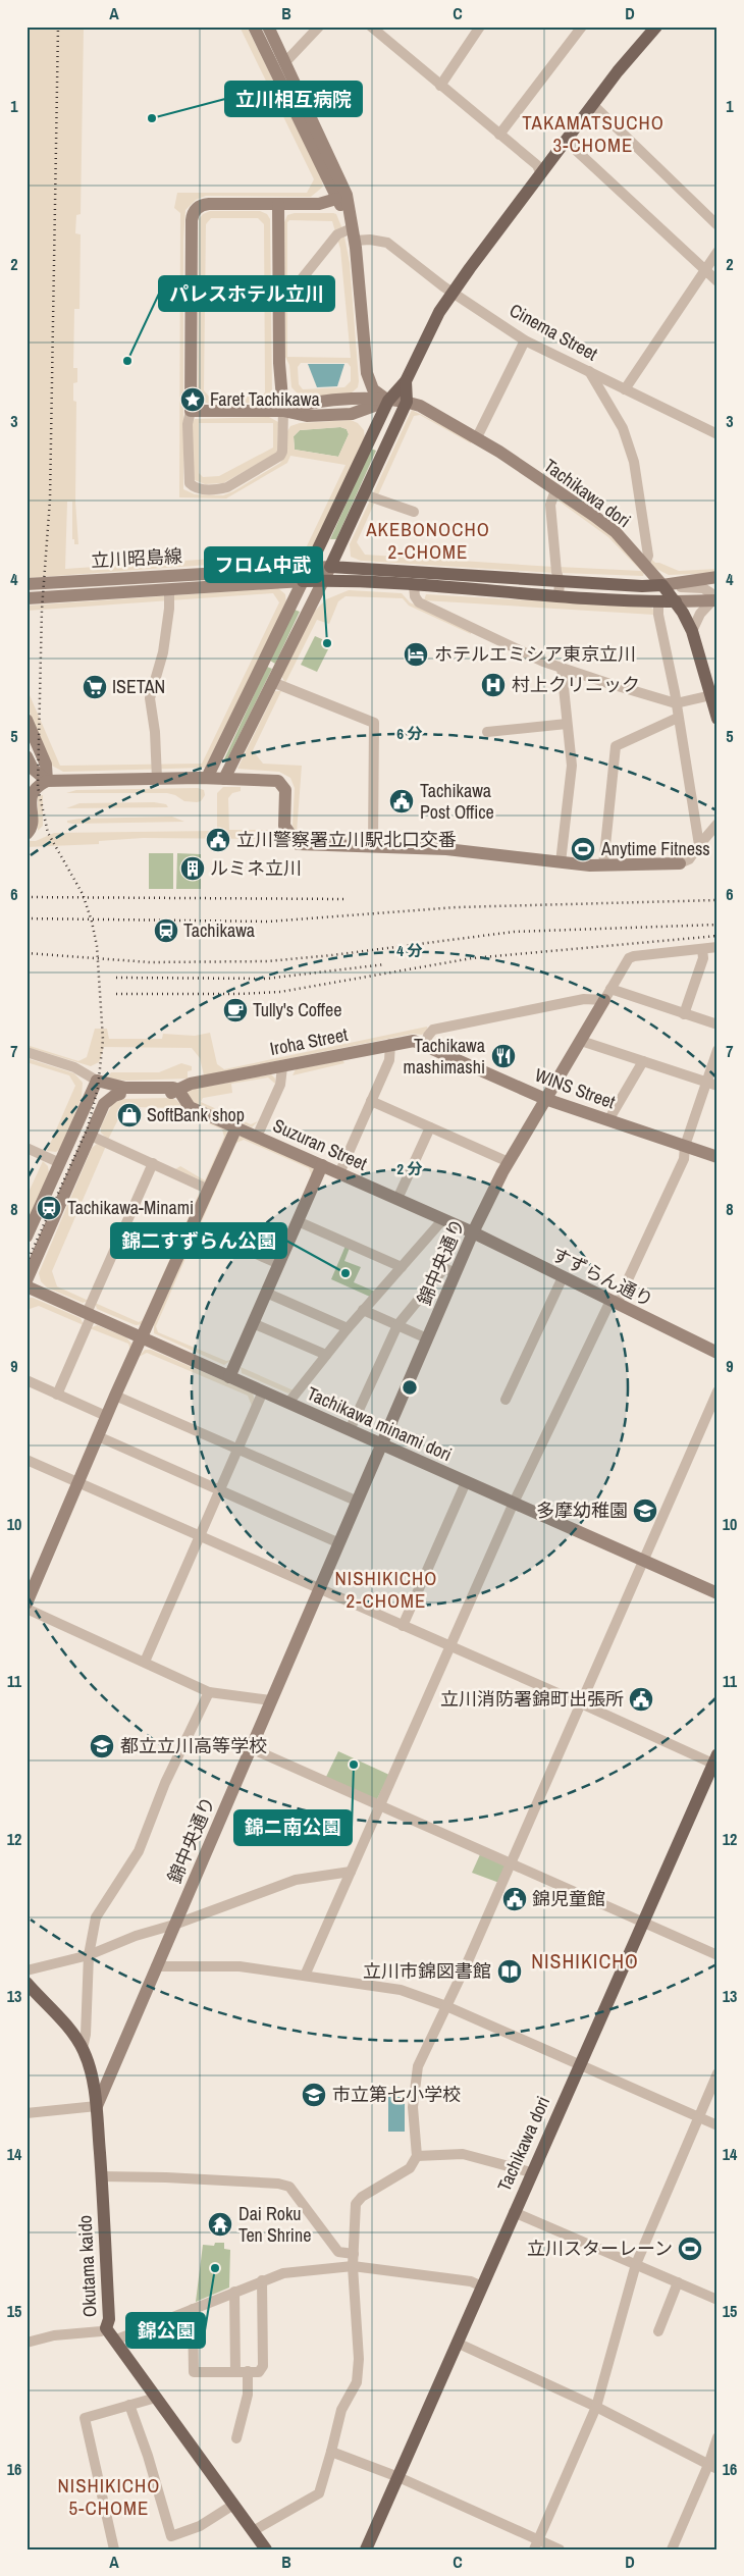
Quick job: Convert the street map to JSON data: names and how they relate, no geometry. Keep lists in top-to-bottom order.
{
  "streets": {
    "main road": ["Tachikawa dori", "Okutama kaido"],
    "street": [
      "Cinema Street",
      "立川昭島線",
      "Iroha Street",
      "WINS Street",
      "Suzuran Street",
      "錦中央通り",
      "すずらん通り",
      "Tachikawa minami dori"
    ]
  },
  "crossings": [
    ["Iroha Street", "WINS Street"],
    ["WINS Street", "錦中央通り"],
    ["Suzuran Street", "錦中央通り"],
    ["Suzuran Street", "すずらん通り"],
    ["錦中央通り", "すずらん通り"],
    ["錦中央通り", "Tachikawa minami dori"],
    ["錦中央通り", "Okutama kaido"]
  ],
  "districts": [
    "TAKAMATSUCHO 3-CHOME",
    "AKEBONOCHO 2-CHOME",
    "NISHIKICHO 2-CHOME",
    "NISHIKICHO",
    "NISHIKICHO 5-CHOME"
  ],
  "places": {
    "other": [
      "立川相互病院",
      "パレスホテル立川",
      "フロム中武",
      "錦二すずらん公園",
      "錦ニ南公園",
      "錦公園"
    ],
    "place": ["Faret Tachikawa"],
    "hotel": ["ホテルエミシア東京立川"],
    "hospital": ["村上クリニック"],
    "supermarket": ["ISETAN"],
    "public building": [
      "Tachikawa Post Office",
      "立川警察署立川駅北口交番",
      "立川消防署錦町出張所",
      "錦児童館"
    ],
    "sports": ["Anytime Fitness", "立川スターレーン"],
    "building": ["ルミネ立川"],
    "station": ["Tachikawa", "Tachikawa-Minami"],
    "cafe": ["Tully's Coffee"],
    "restaurant": ["Tachikawa mashimashi"],
    "shop": ["SoftBank shop"],
    "school or university": ["多摩幼稚園", "都立立川高等学校", "市立第七小学校"],
    "library": ["立川市錦図書館"],
    "temple": ["Dai Roku Ten Shrine"]
  },
  "grid": {
    "columns": [
      "A",
      "B",
      "C",
      "D"
    ],
    "rows": [
      "1",
      "2",
      "3",
      "4",
      "5",
      "6",
      "7",
      "8",
      "9",
      "10",
      "11",
      "12",
      "13",
      "14",
      "15",
      "16"
    ]
  },
  "rings": ["6 分", "4 分", "2 分"]
}
